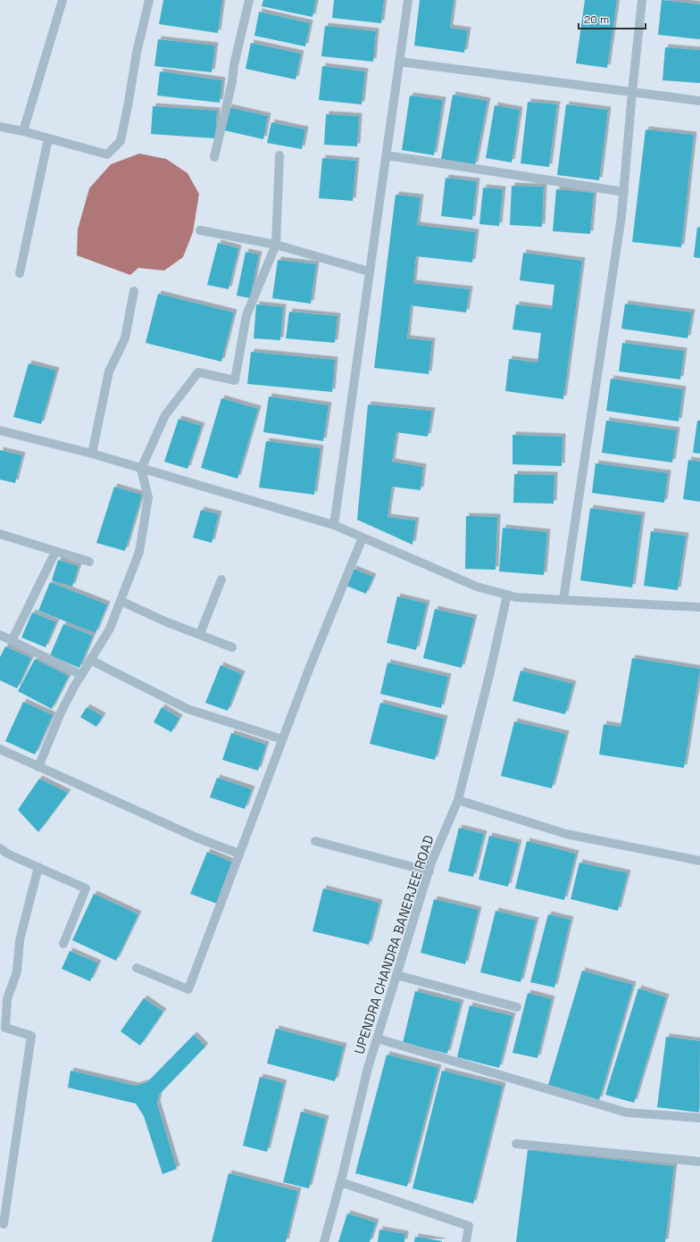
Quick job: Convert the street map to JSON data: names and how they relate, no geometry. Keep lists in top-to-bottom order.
{
  "streets": {
    "street": ["UPENDRA CHANDRA BANERJEE ROAD"]
  },
  "scale_bar": "20 m"
}
